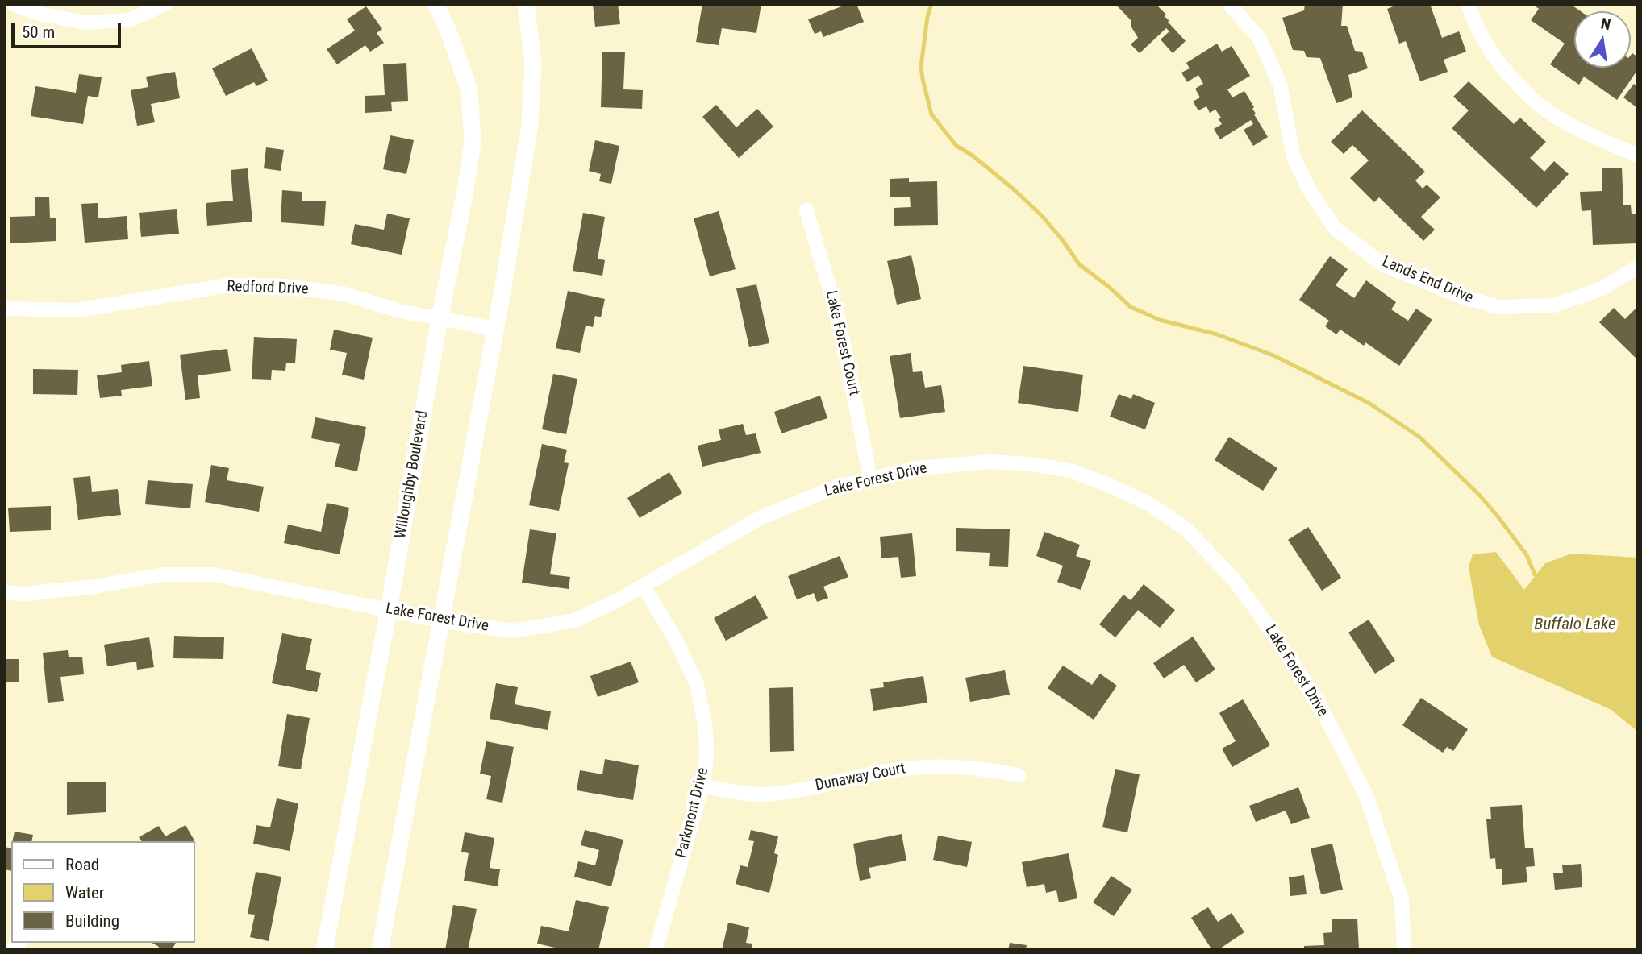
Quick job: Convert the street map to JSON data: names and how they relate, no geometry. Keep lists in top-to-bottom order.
{
  "streets": {
    "street": [
      "Lands End Drive",
      "Redford Drive",
      "Lake Forest Court",
      "Willoughby Boulevard",
      "Lake Forest Drive",
      "Dunaway Court",
      "Parkmont Drive"
    ]
  },
  "crossings": [
    ["Redford Drive", "Willoughby Boulevard"],
    ["Lake Forest Court", "Lake Forest Drive"],
    ["Willoughby Boulevard", "Lake Forest Drive"],
    ["Lake Forest Drive", "Parkmont Drive"],
    ["Dunaway Court", "Parkmont Drive"]
  ],
  "water": ["Buffalo Lake"],
  "legend": ["Road", "Water", "Building"],
  "scale_bar": "50 m",
  "north": "top"
}
